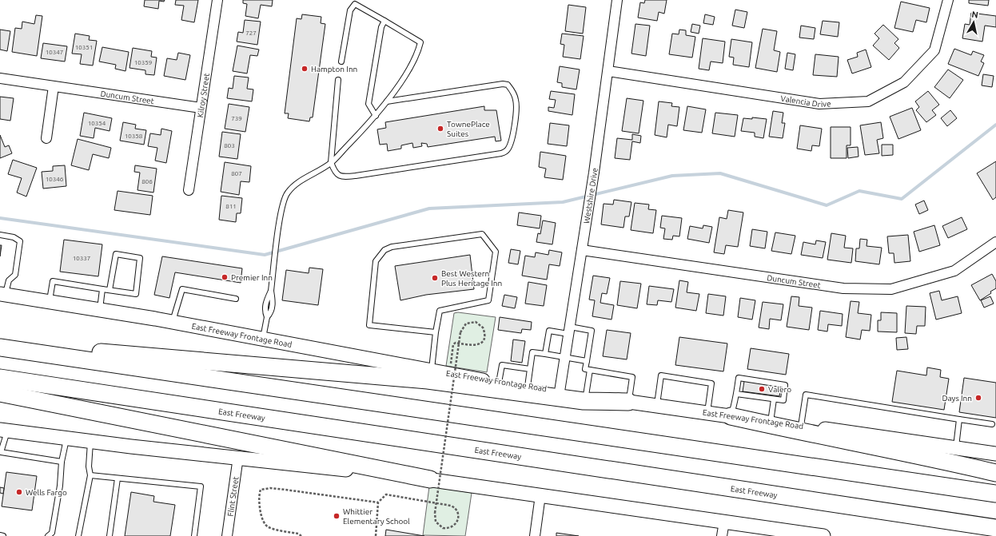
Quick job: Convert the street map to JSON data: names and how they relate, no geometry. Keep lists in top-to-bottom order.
{
  "streets": {
    "highway": ["East Freeway"],
    "main road": ["East Freeway Frontage Road"],
    "street": [
      "Kilroy Street",
      "Duncum Street",
      "Valencia Drive",
      "Westshire Drive",
      "Flint Street"
    ]
  },
  "crossings": [
    ["Kilroy Street", "Duncum Street"],
    ["Duncum Street", "Westshire Drive"],
    ["Valencia Drive", "Westshire Drive"],
    ["Westshire Drive", "East Freeway Frontage Road"]
  ],
  "places": [
    "Hampton Inn",
    "TownePlace Suites",
    "Premier Inn",
    "Best Western Plus Heritage Inn",
    "Valero",
    "Days Inn",
    "Wells Fargo",
    "Whittier Elementary School"
  ],
  "house_numbers": [
    "727",
    "10351",
    "10347",
    "10359",
    "739",
    "10354",
    "10358",
    "803",
    "807",
    "10346",
    "806",
    "811",
    "10337"
  ],
  "north": "top"
}
